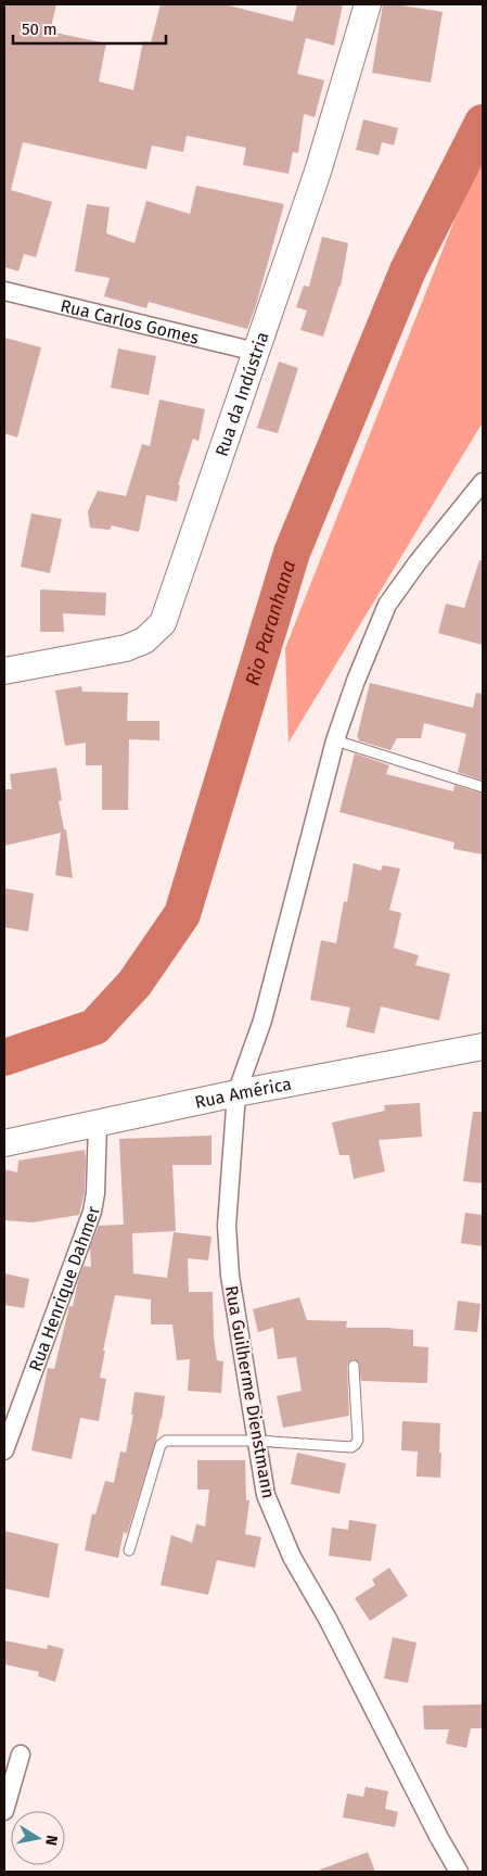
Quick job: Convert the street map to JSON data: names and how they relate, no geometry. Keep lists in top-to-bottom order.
{
  "streets": {
    "main road": ["Rua da Indústria", "Rua América"],
    "street": ["Rua Carlos Gomes", "Rua Henrique Dahmer", "Rua Guilherme Dienstmann"]
  },
  "crossings": [
    ["Rua Carlos Gomes", "Rua da Indústria"],
    ["Rua América", "Rua Henrique Dahmer"],
    ["Rua América", "Rua Guilherme Dienstmann"]
  ],
  "water": ["Rio Paranhana"],
  "scale_bar": "50 m",
  "north": "right"
}
